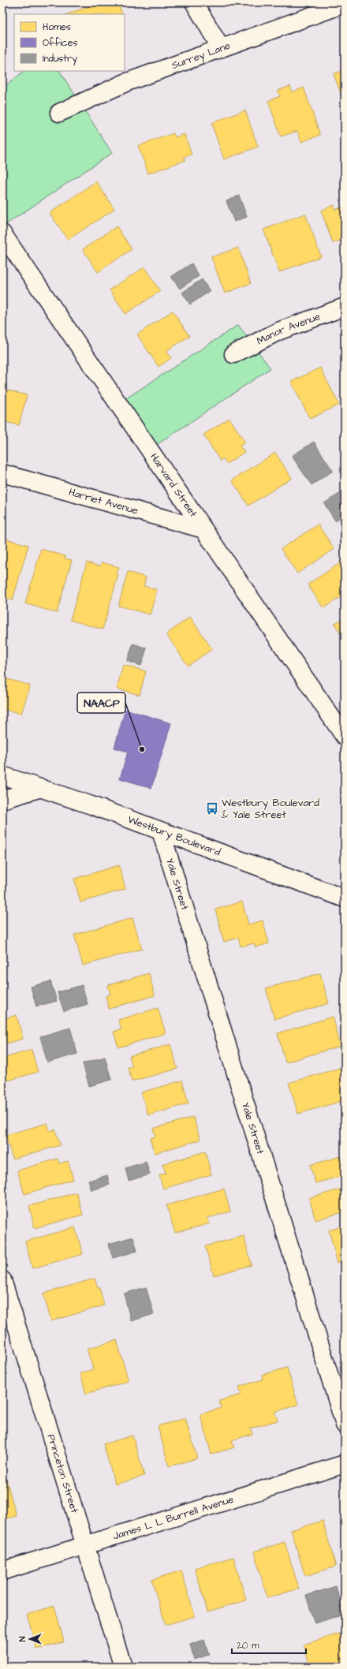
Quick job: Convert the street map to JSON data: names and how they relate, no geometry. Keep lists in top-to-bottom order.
{
  "streets": {
    "street": [
      "Surrey Lane",
      "Manor Avenue",
      "Harvard Street",
      "Harriet Avenue",
      "Westbury Boulevard",
      "Yale Street",
      "Princeton Street",
      "James L L Burrell Avenue"
    ]
  },
  "crossings": [
    ["Harvard Street", "Harriet Avenue"],
    ["Westbury Boulevard", "Yale Street"],
    ["Princeton Street", "James L L Burrell Avenue"]
  ],
  "places": {
    "other": ["NAACP"],
    "bus stop": ["Westbury Boulevard & Yale Street"]
  },
  "legend": ["Homes", "Offices", "Industry"],
  "scale_bar": "20 m",
  "north": "left"
}
